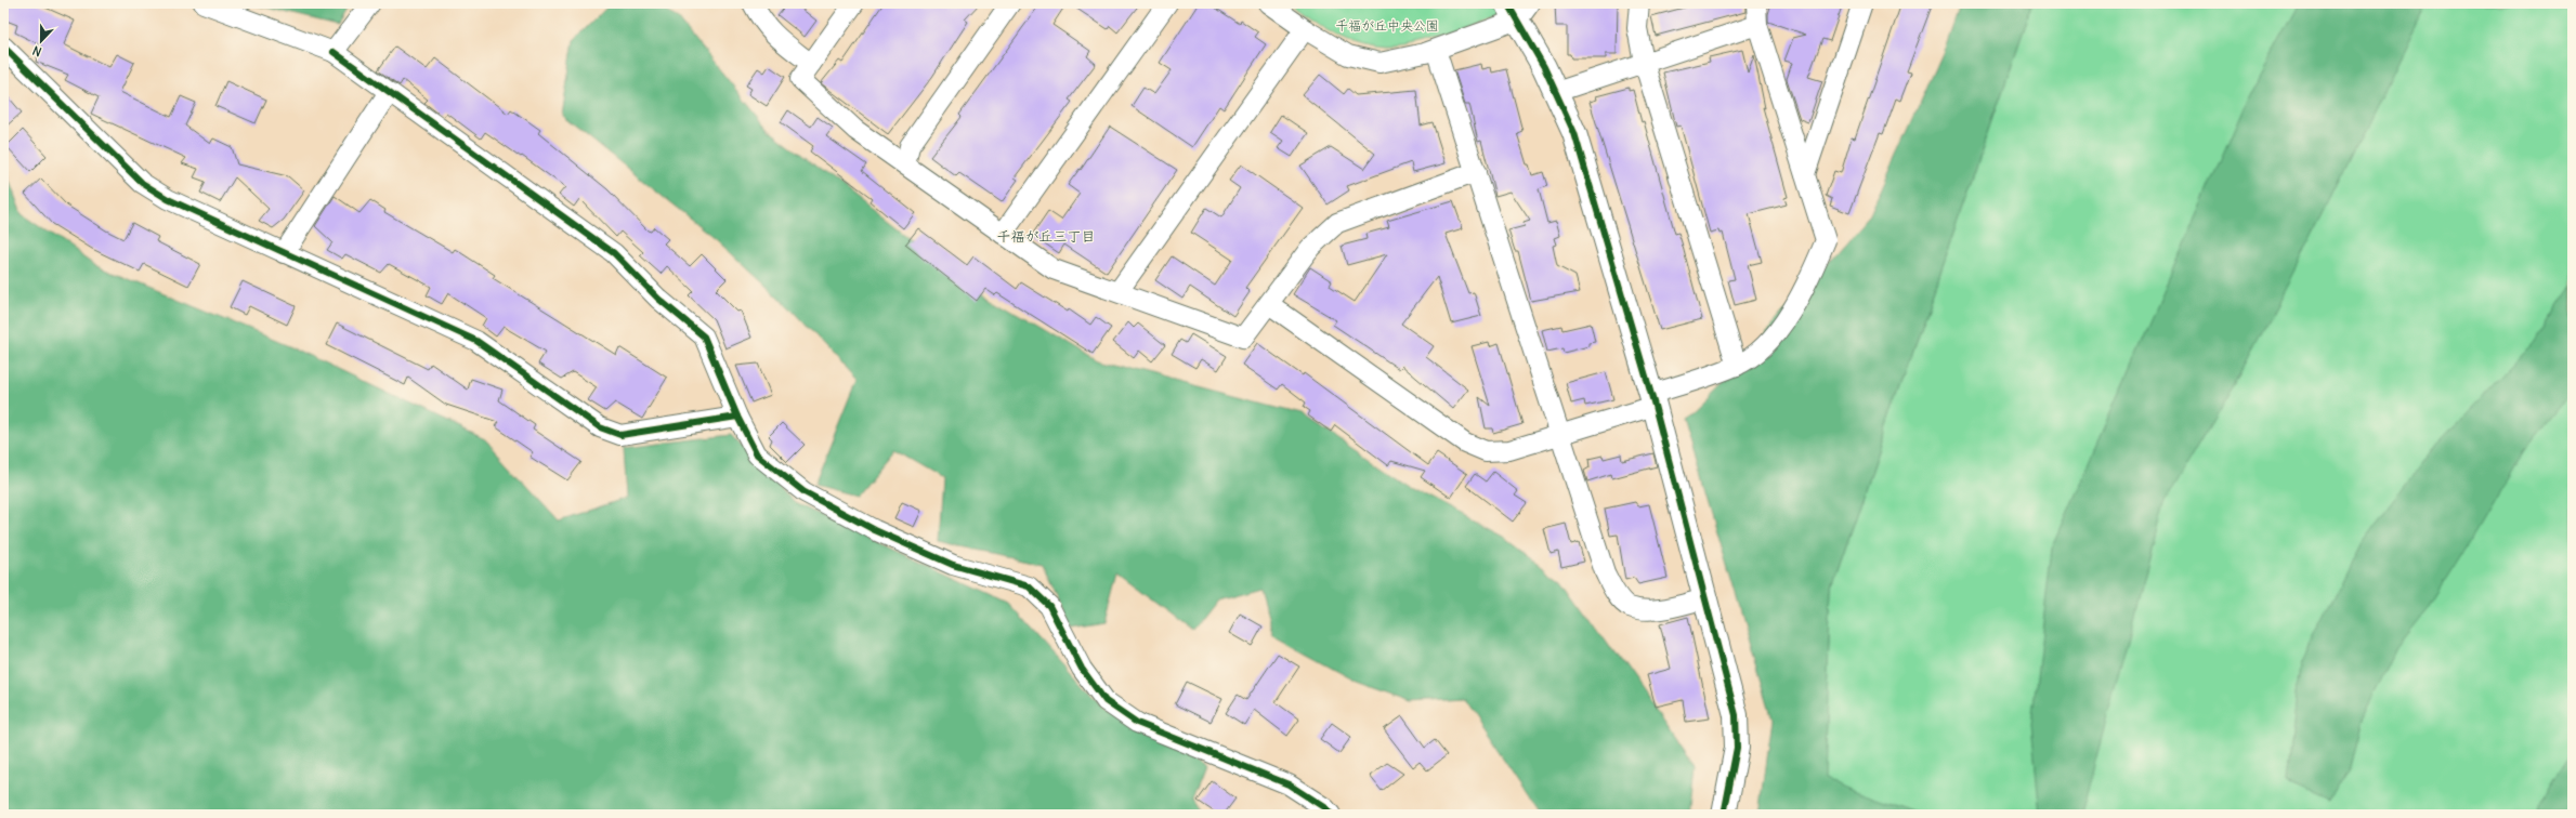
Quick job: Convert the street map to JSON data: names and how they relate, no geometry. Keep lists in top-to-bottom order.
{
  "districts": ["千福が丘三丁目"],
  "parks": ["千福が丘中央公園"],
  "north": "bottom"
}
